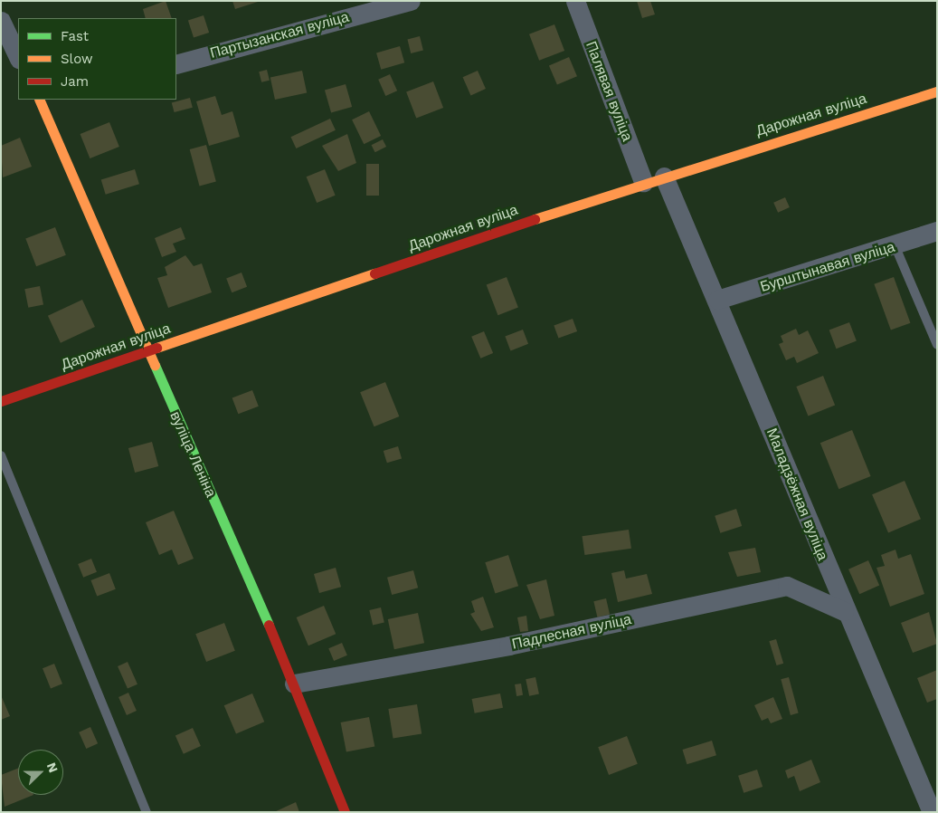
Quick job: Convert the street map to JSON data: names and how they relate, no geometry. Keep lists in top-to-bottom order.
{
  "streets": {
    "main road": ["Дарожная вуліца", "вуліца Леніна"],
    "street": [
      "Партызанская вуліца",
      "Палявая вуліца",
      "Бурштынавая вуліца",
      "Маладзёжная вуліца",
      "Падлесная вуліца"
    ]
  },
  "crossings": [
    ["Палявая вуліца", "Дарожная вуліца"],
    ["Дарожная вуліца", "вуліца Леніна"],
    ["Дарожная вуліца", "Маладзёжная вуліца"],
    ["Бурштынавая вуліца", "Маладзёжная вуліца"],
    ["вуліца Леніна", "Падлесная вуліца"],
    ["Маладзёжная вуліца", "Падлесная вуліца"]
  ],
  "legend": ["Fast", "Slow", "Jam"],
  "north": "right"
}
